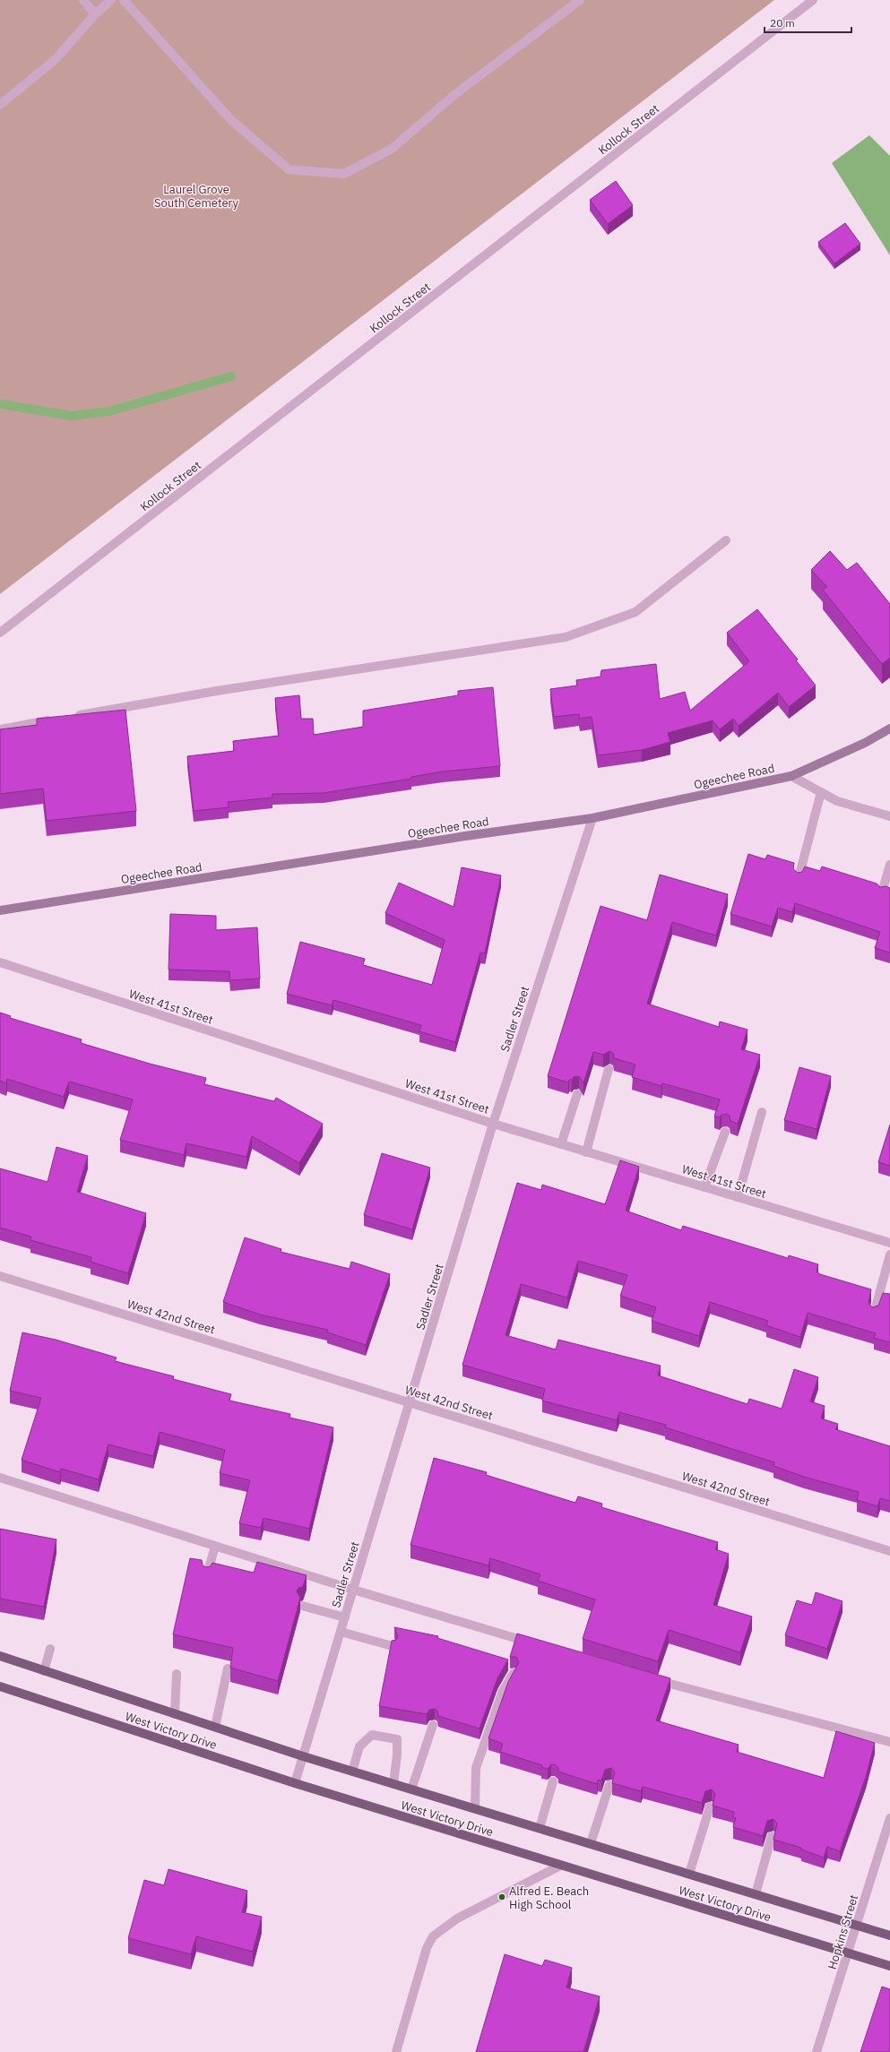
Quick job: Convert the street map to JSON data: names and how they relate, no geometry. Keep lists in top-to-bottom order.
{
  "streets": {
    "main road": ["West Victory Drive"],
    "street": [
      "Kollock Street",
      "Ogeechee Road",
      "West 41st Street",
      "Sadler Street",
      "West 42nd Street",
      "Hopkins Street"
    ]
  },
  "crossings": [
    ["Ogeechee Road", "Sadler Street"],
    ["West 41st Street", "Sadler Street"],
    ["Sadler Street", "West 42nd Street"],
    ["Sadler Street", "West Victory Drive"],
    ["West Victory Drive", "Hopkins Street"]
  ],
  "parks": ["Laurel Grove South Cemetery"],
  "places": ["Alfred E. Beach High School"],
  "scale_bar": "20 m"
}
